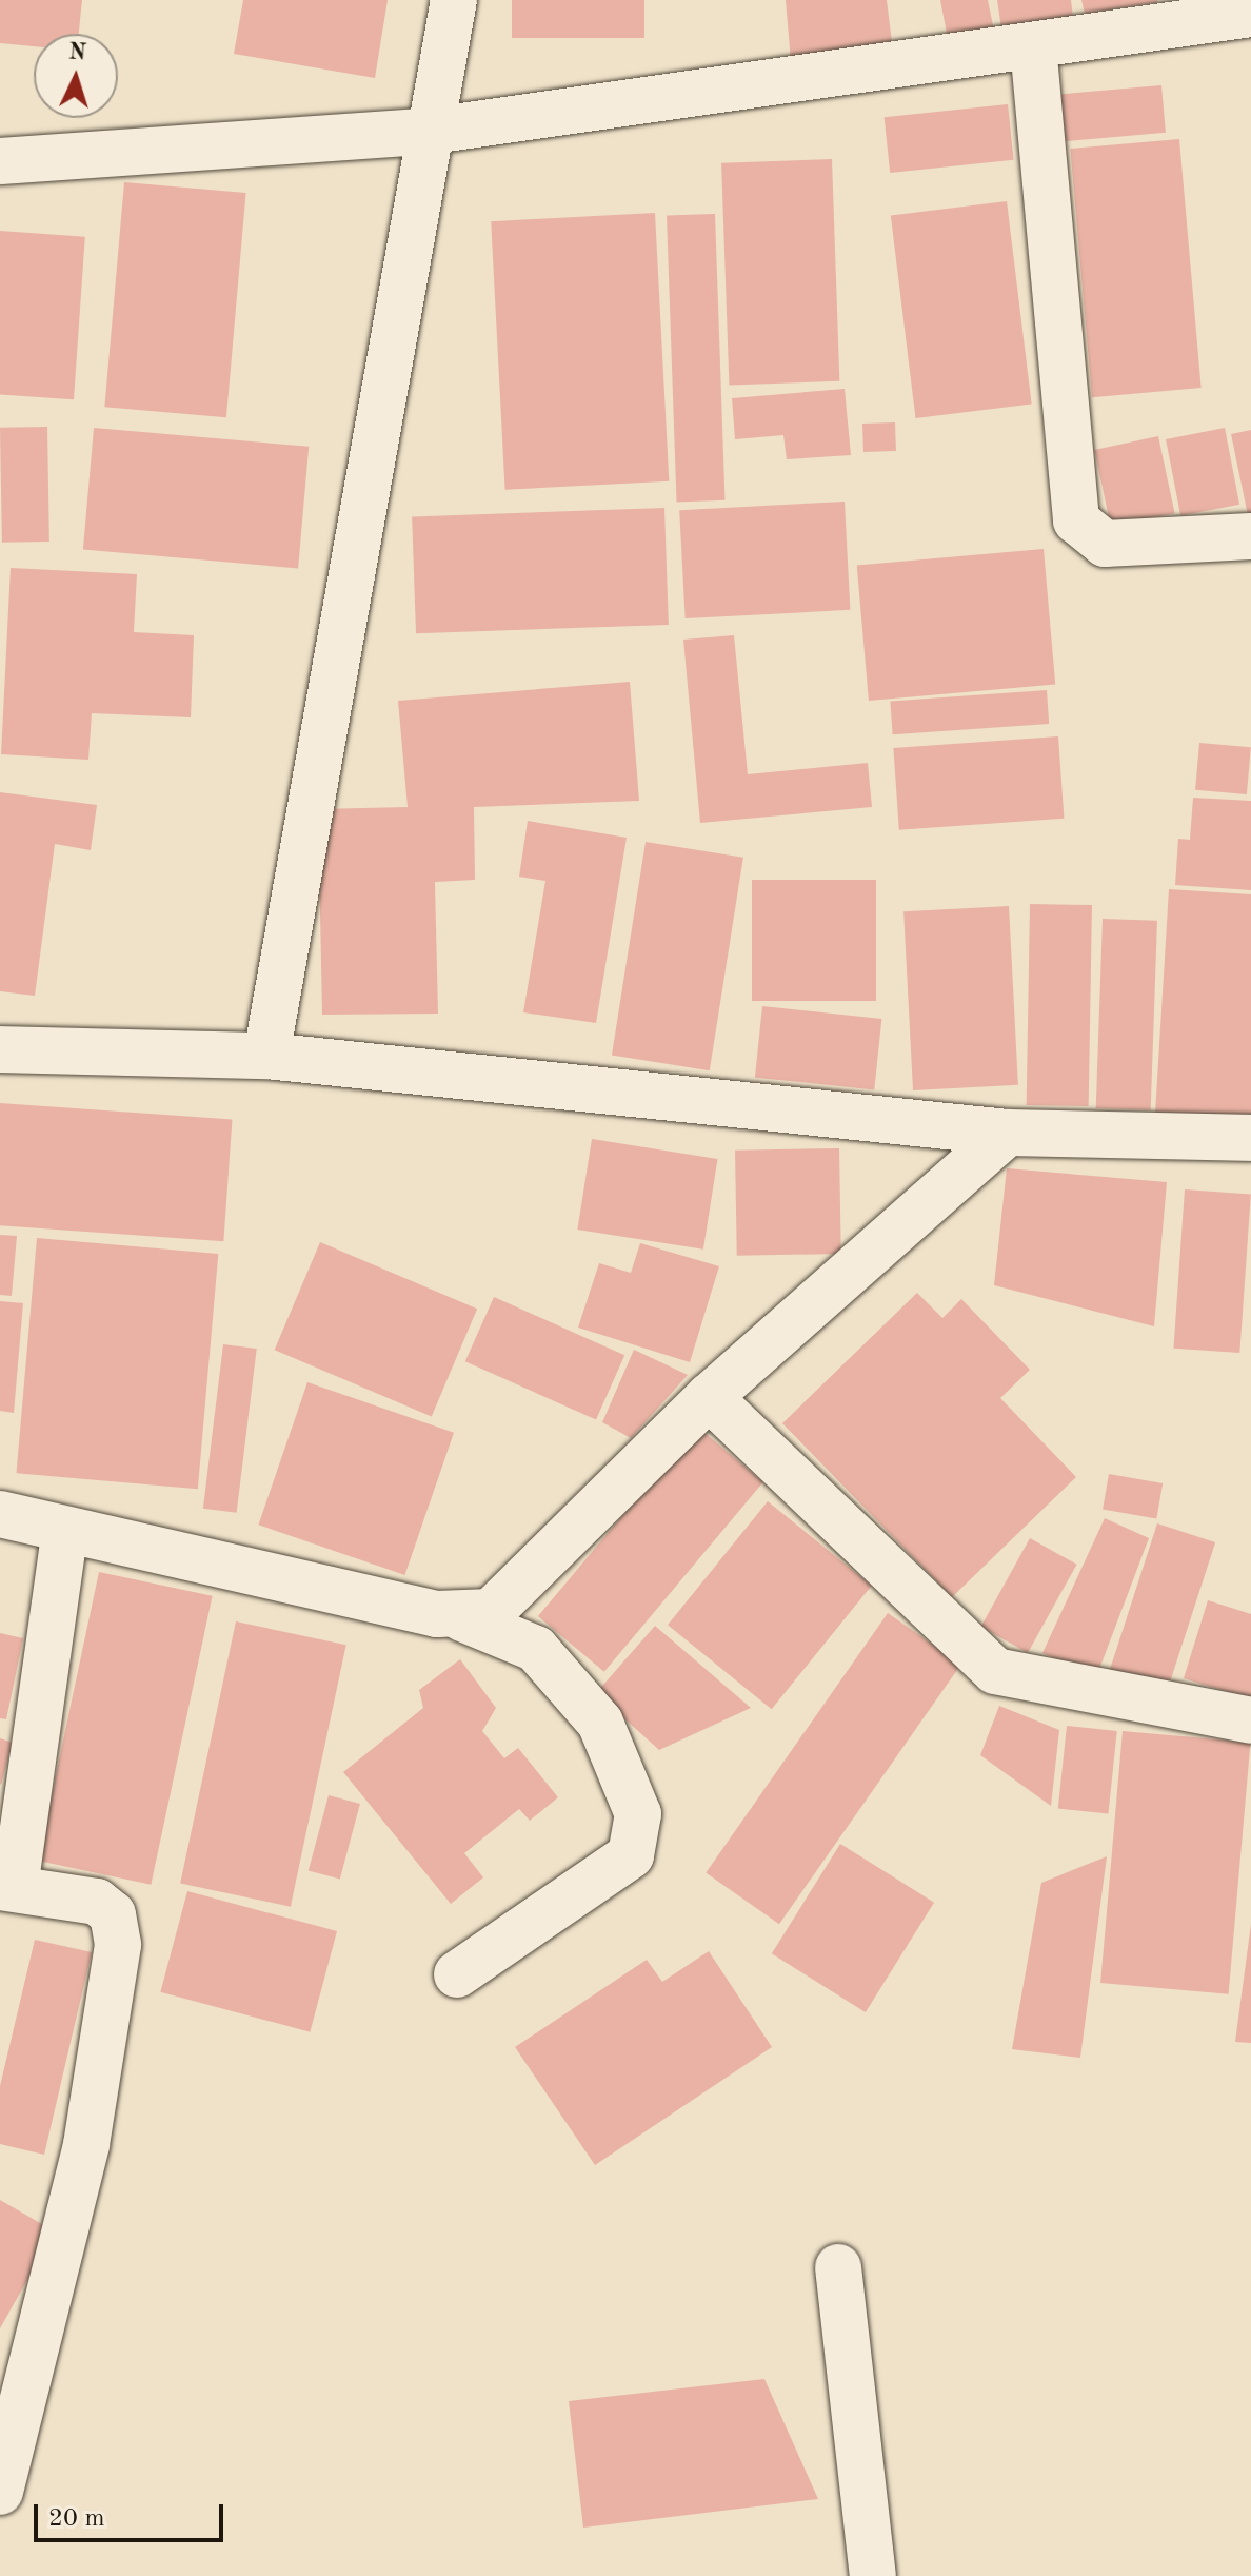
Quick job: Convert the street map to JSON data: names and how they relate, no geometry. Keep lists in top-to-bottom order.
{
  "scale_bar": "20 m",
  "north": "top"
}
